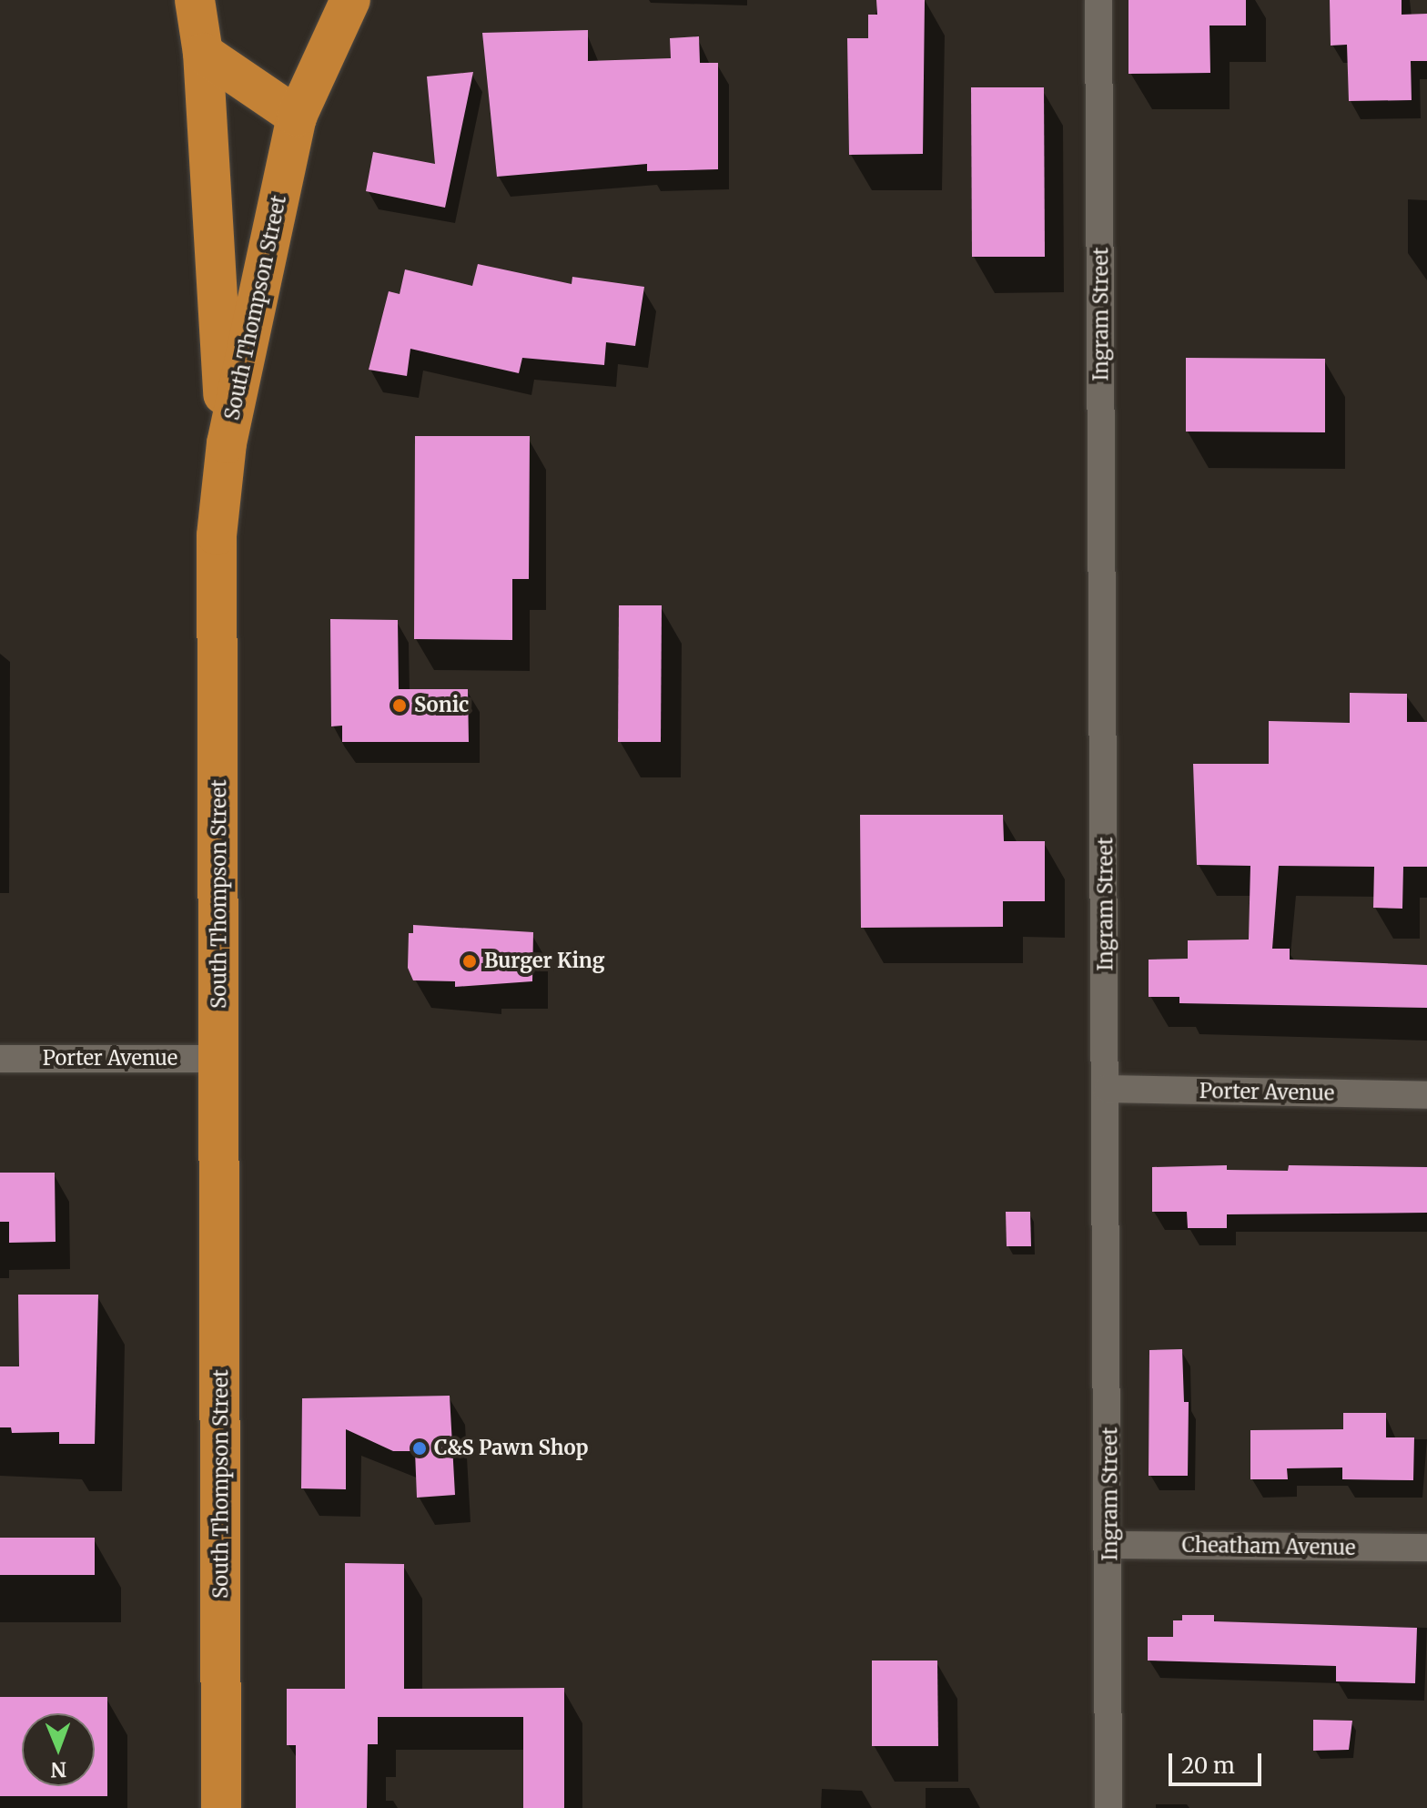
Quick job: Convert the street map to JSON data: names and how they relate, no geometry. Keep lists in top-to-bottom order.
{
  "streets": {
    "highway": ["South Thompson Street"],
    "street": ["Ingram Street", "Porter Avenue", "Cheatham Avenue"]
  },
  "crossings": [
    ["South Thompson Street", "Porter Avenue"],
    ["Ingram Street", "Porter Avenue"],
    ["Ingram Street", "Cheatham Avenue"]
  ],
  "places": ["Sonic", "Burger King", "C&S Pawn Shop"],
  "scale_bar": "20 m",
  "north": "bottom"
}
